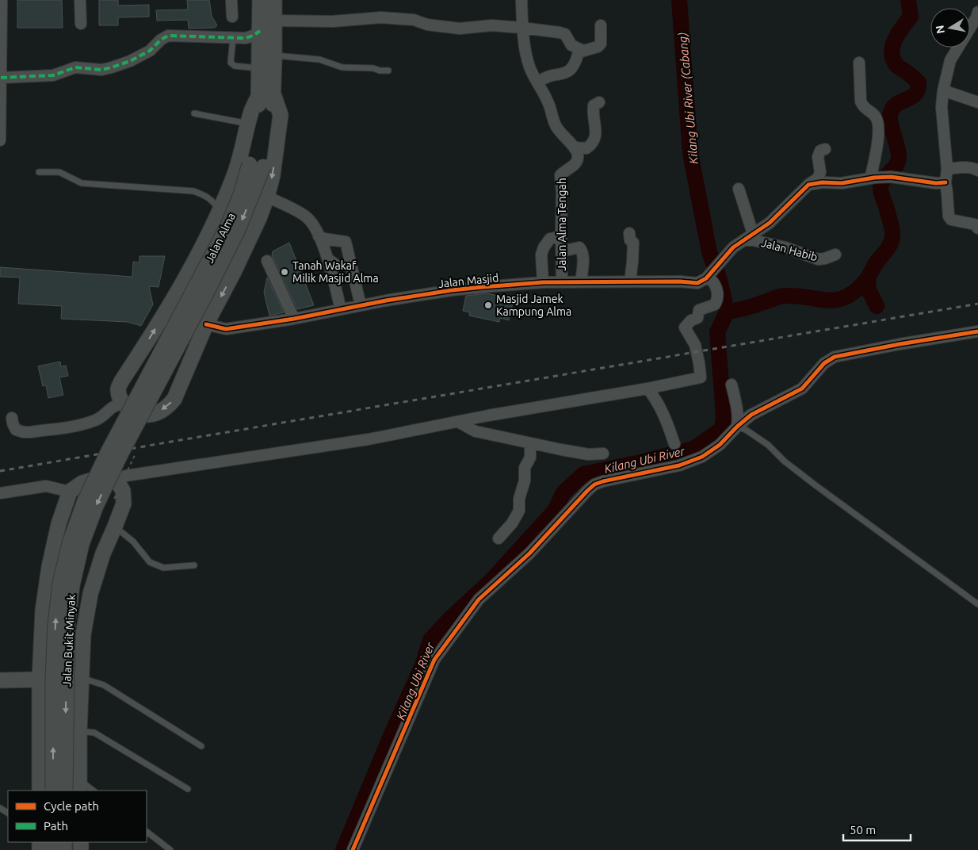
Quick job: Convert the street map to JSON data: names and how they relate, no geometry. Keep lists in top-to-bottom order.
{
  "streets": {
    "main road": ["Jalan Alma", "Jalan Bukit Minyak"],
    "street": ["Jalan Alma Tengah", "Jalan Habib", "Jalan Masjid"]
  },
  "crossings": [
    ["Jalan Alma Tengah", "Jalan Masjid"],
    ["Jalan Alma", "Jalan Bukit Minyak"]
  ],
  "water": ["Kilang Ubi River (Cabang)", "Kilang Ubi River"],
  "places": ["Tanah Wakaf Milik Masjid Alma", "Masjid Jamek Kampung Alma"],
  "legend": ["Cycle path", "Path"],
  "scale_bar": "50 m",
  "north": "left"
}
